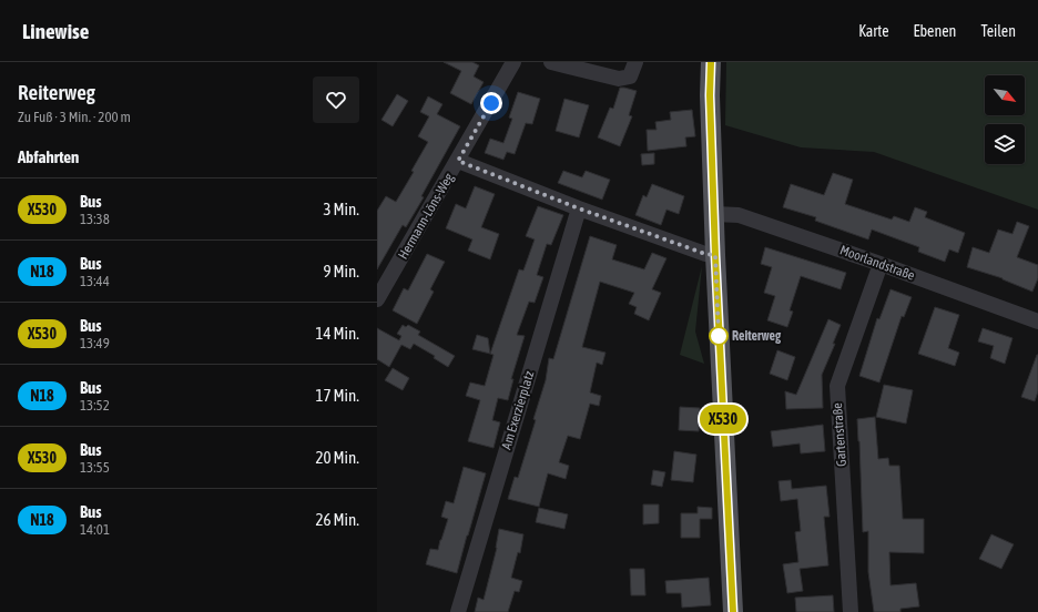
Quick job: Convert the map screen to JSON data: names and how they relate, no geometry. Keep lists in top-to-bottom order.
{
  "streets": {
    "street": [
      "Hermann-Löns-Weg",
      "Moorlandstraße",
      "Am Exerzierplatz",
      "Gartenstraße"
    ]
  },
  "crossings": [
    ["Moorlandstraße", "Gartenstraße"]
  ],
  "places": ["Reiterweg"],
  "lines": ["bus line X530"],
  "north": "bottom right",
  "page": {
    "header": "Linewise",
    "nav": ["Karte", "Ebenen", "Teilen"],
    "heading": [
      ["Reiterweg", "Zu Fuß · 3 Min. · 200 m"],
      "Abfahrten"
    ],
    "on_map": "X530",
    "list": [
      {
        "mark": "X530",
        "name": "Bus",
        "note": "13:38",
        "value": "3 Min."
      },
      {
        "mark": "N18",
        "name": "Bus",
        "note": "13:44",
        "value": "9 Min."
      },
      {
        "mark": "X530",
        "name": "Bus",
        "note": "13:49",
        "value": "14 Min."
      },
      {
        "mark": "N18",
        "name": "Bus",
        "note": "13:52",
        "value": "17 Min."
      },
      {
        "mark": "X530",
        "name": "Bus",
        "note": "13:55",
        "value": "20 Min."
      },
      {
        "mark": "N18",
        "name": "Bus",
        "note": "14:01",
        "value": "26 Min."
      }
    ]
  }
}
